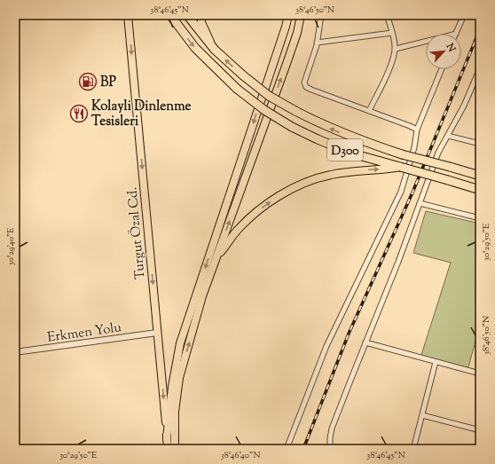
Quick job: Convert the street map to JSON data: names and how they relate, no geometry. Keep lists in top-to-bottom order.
{
  "streets": {
    "highway": ["D300"],
    "main road": ["Turgut Özal Cd."],
    "street": ["Erkmen Yolu"]
  },
  "crossings": [
    ["Turgut Özal Cd.", "Erkmen Yolu"]
  ],
  "places": {
    "fuel station": ["BP"],
    "restaurant": ["Kolayli Dinlenme Tesisleri"]
  },
  "north": "top right",
  "coordinates": [
    "38°46'45\"N",
    "38°46'50\"N",
    "30°29'50\"E",
    "30°29'40\"E",
    "38°46'40\"N"
  ]
}
